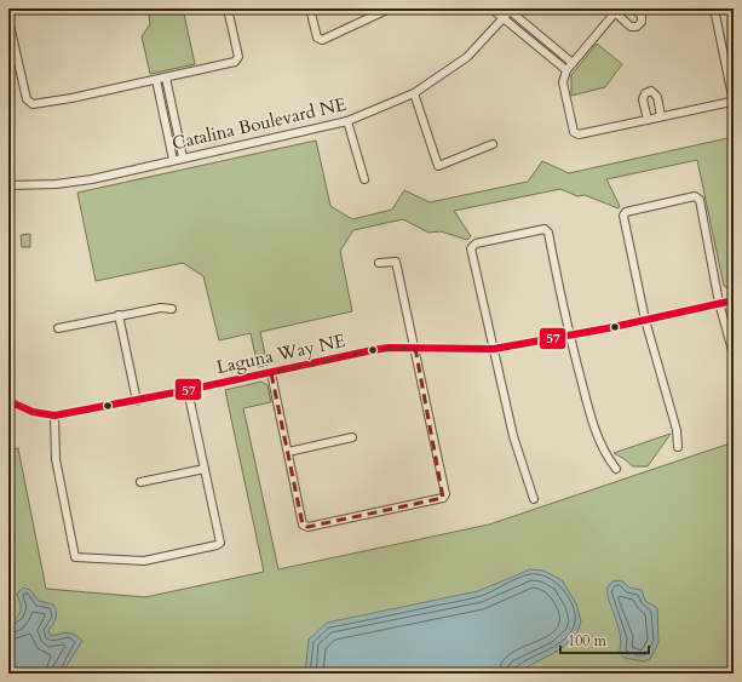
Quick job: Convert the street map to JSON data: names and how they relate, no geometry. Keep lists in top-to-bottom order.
{
  "streets": {
    "street": ["Catalina Boulevard NE", "Laguna Way NE"]
  },
  "lines": ["transit line 57"],
  "scale_bar": "100 m"
}
